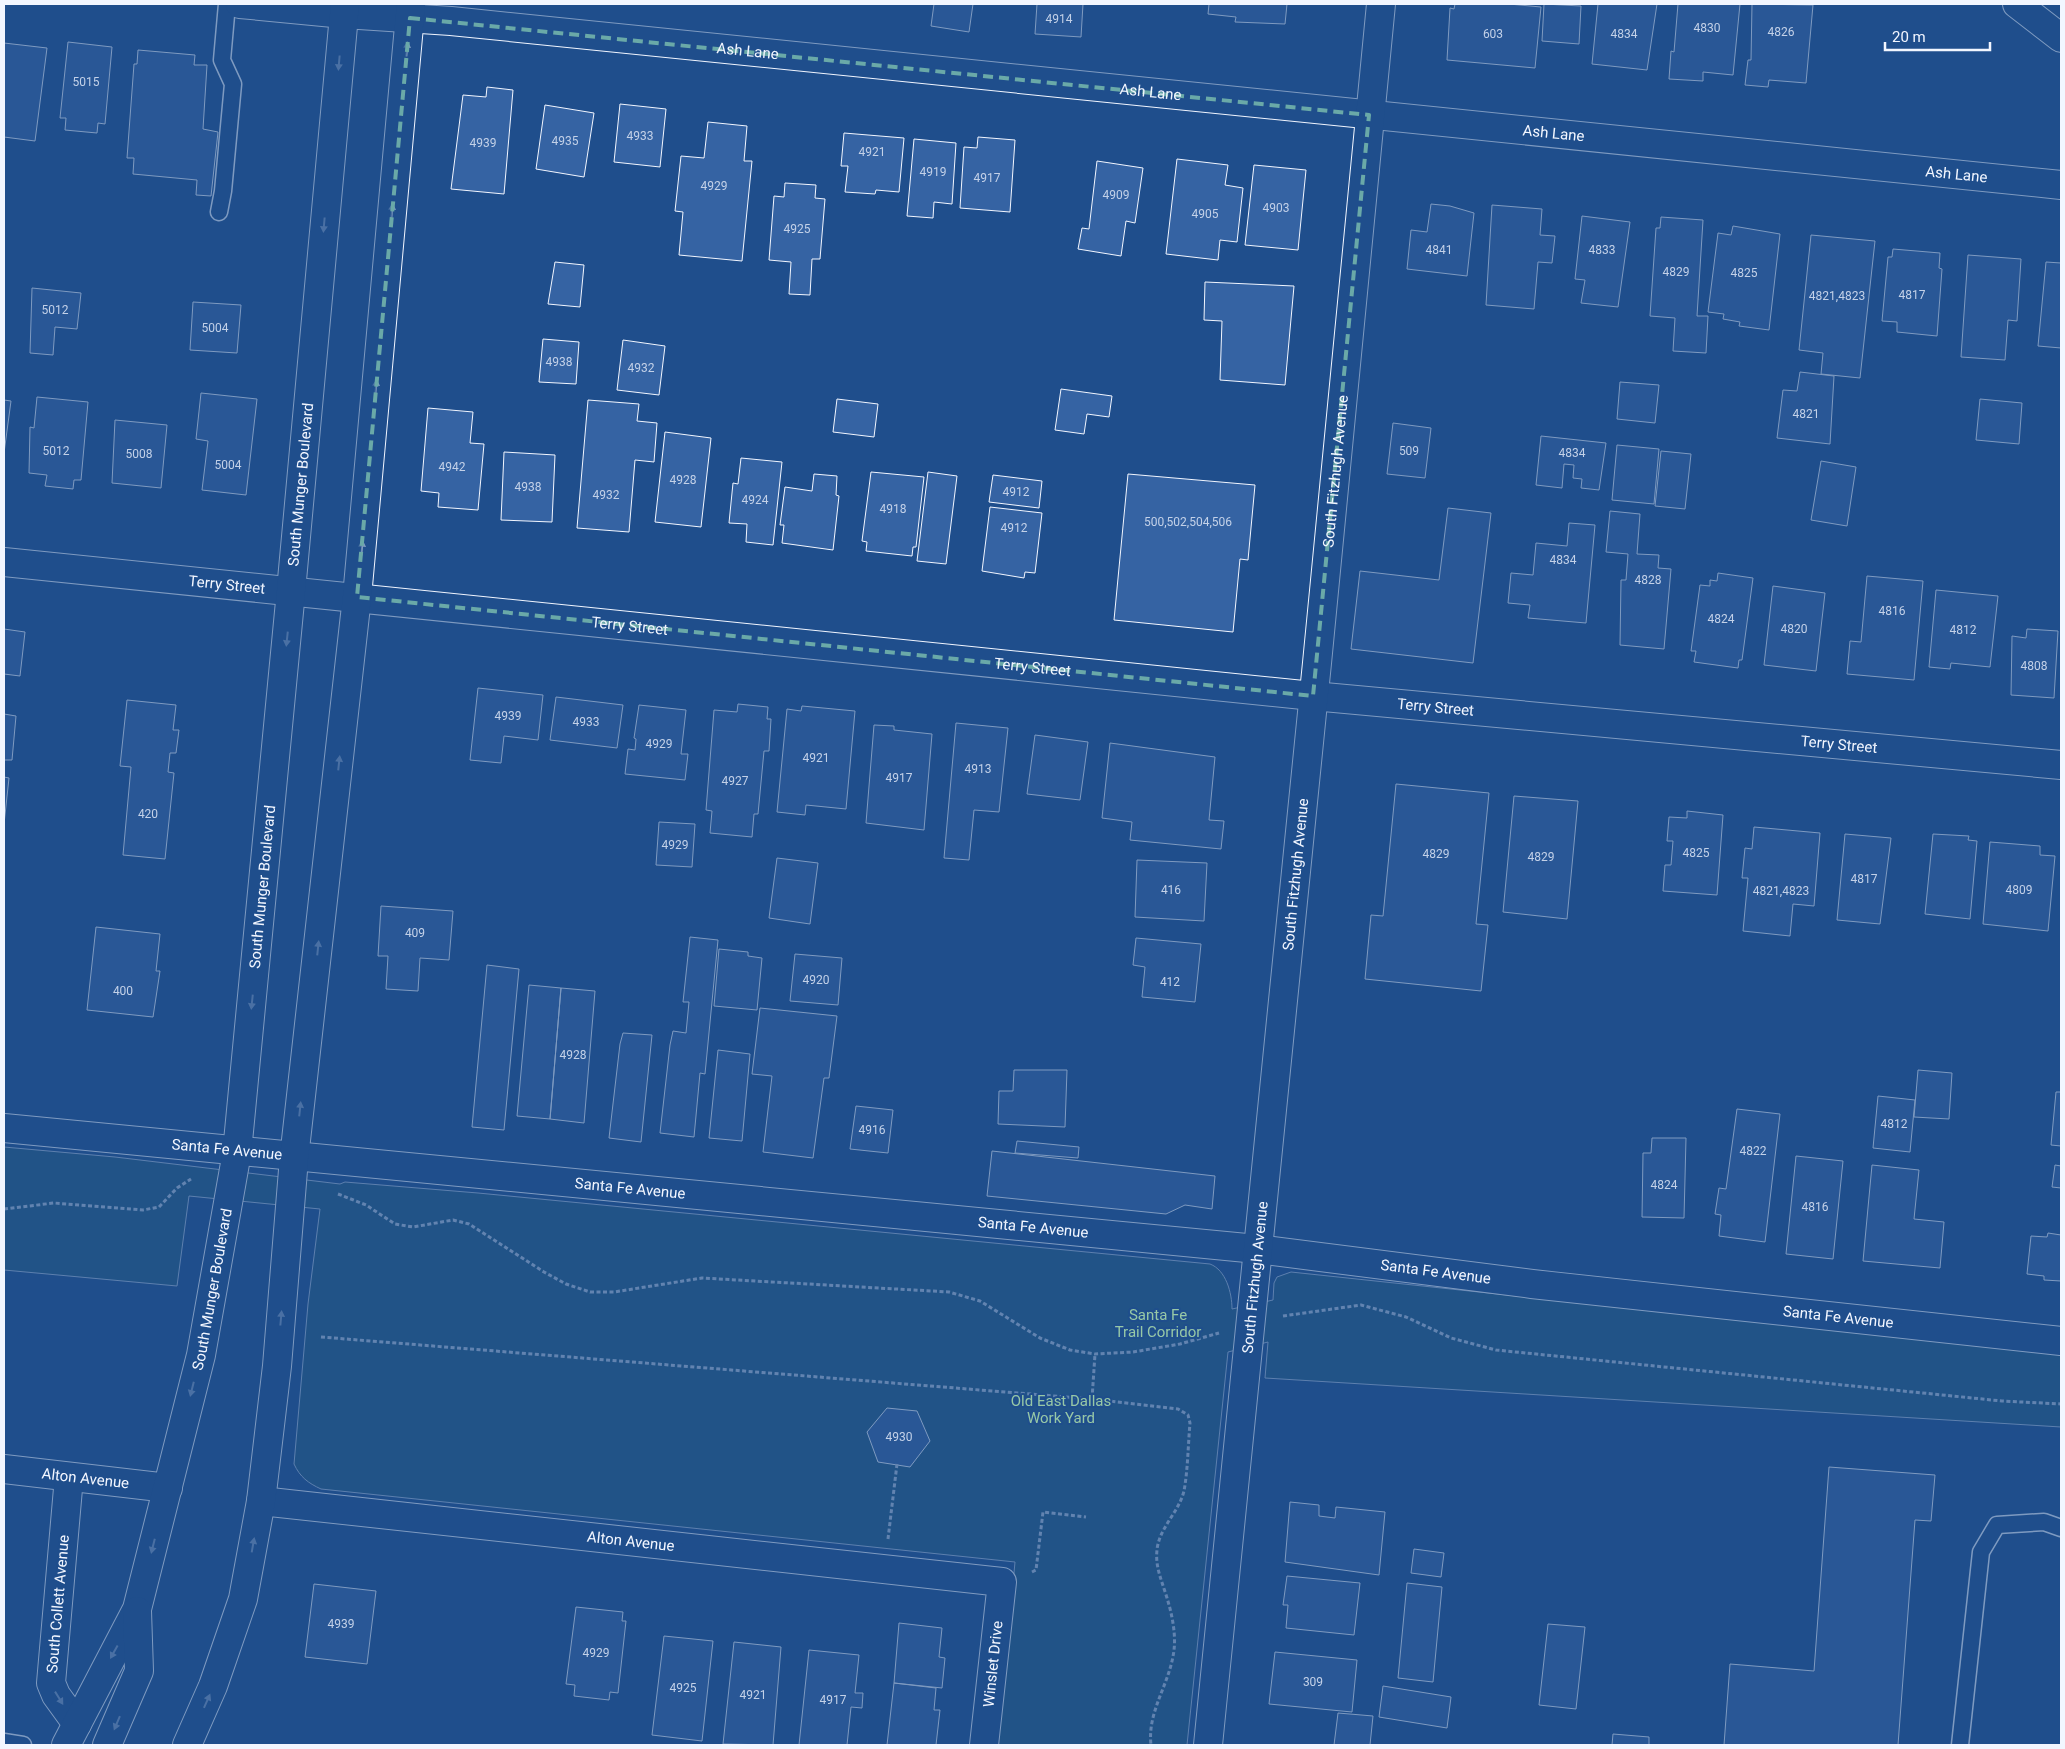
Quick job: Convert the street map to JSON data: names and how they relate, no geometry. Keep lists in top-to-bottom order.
{
  "streets": {
    "main road": [
      "Ash Lane",
      "South Fitzhugh Avenue",
      "South Munger Boulevard",
      "Terry Street",
      "Santa Fe Avenue",
      "Alton Avenue",
      "South Collett Avenue",
      "Winslet Drive"
    ]
  },
  "crossings": [
    ["Ash Lane", "South Fitzhugh Avenue"],
    ["Ash Lane", "South Munger Boulevard"],
    ["South Fitzhugh Avenue", "Terry Street"],
    ["South Fitzhugh Avenue", "Santa Fe Avenue"],
    ["South Munger Boulevard", "Terry Street"],
    ["South Munger Boulevard", "Santa Fe Avenue"],
    ["South Munger Boulevard", "Alton Avenue"],
    ["South Munger Boulevard", "South Collett Avenue"],
    ["Alton Avenue", "South Collett Avenue"],
    ["Alton Avenue", "Winslet Drive"]
  ],
  "parks": ["Santa Fe Trail Corridor", "Old East Dallas Work Yard"],
  "house_numbers": [
    "4914",
    "4830",
    "4826",
    "603",
    "4834",
    "5015",
    "4933",
    "4935",
    "4939",
    "4921",
    "4919",
    "4917",
    "4929",
    "4909",
    "4903",
    "4905",
    "4925",
    "4841",
    "4833",
    "4829",
    "4825",
    "4817",
    "4821,4823",
    "5012",
    "5004",
    "4938",
    "4932",
    "4821",
    "5012",
    "509",
    "4834",
    "5008",
    "5004",
    "4942",
    "4928",
    "4938",
    "4912",
    "4932",
    "4924",
    "4918",
    "500,502,504,506",
    "4912",
    "4834",
    "4828",
    "4816",
    "4824",
    "4820",
    "4812",
    "4808",
    "4939",
    "4933",
    "4929",
    "4921",
    "4913",
    "4917",
    "4927",
    "420",
    "4929",
    "4825",
    "4829",
    "4829",
    "4817",
    "416",
    "4809",
    "4821,4823",
    "409",
    "4920",
    "412",
    "400",
    "4928",
    "4812",
    "4916",
    "4822",
    "4824",
    "4816",
    "4930",
    "4939",
    "4929",
    "309",
    "4925",
    "4921",
    "4917"
  ],
  "scale_bar": "20 m"
}
